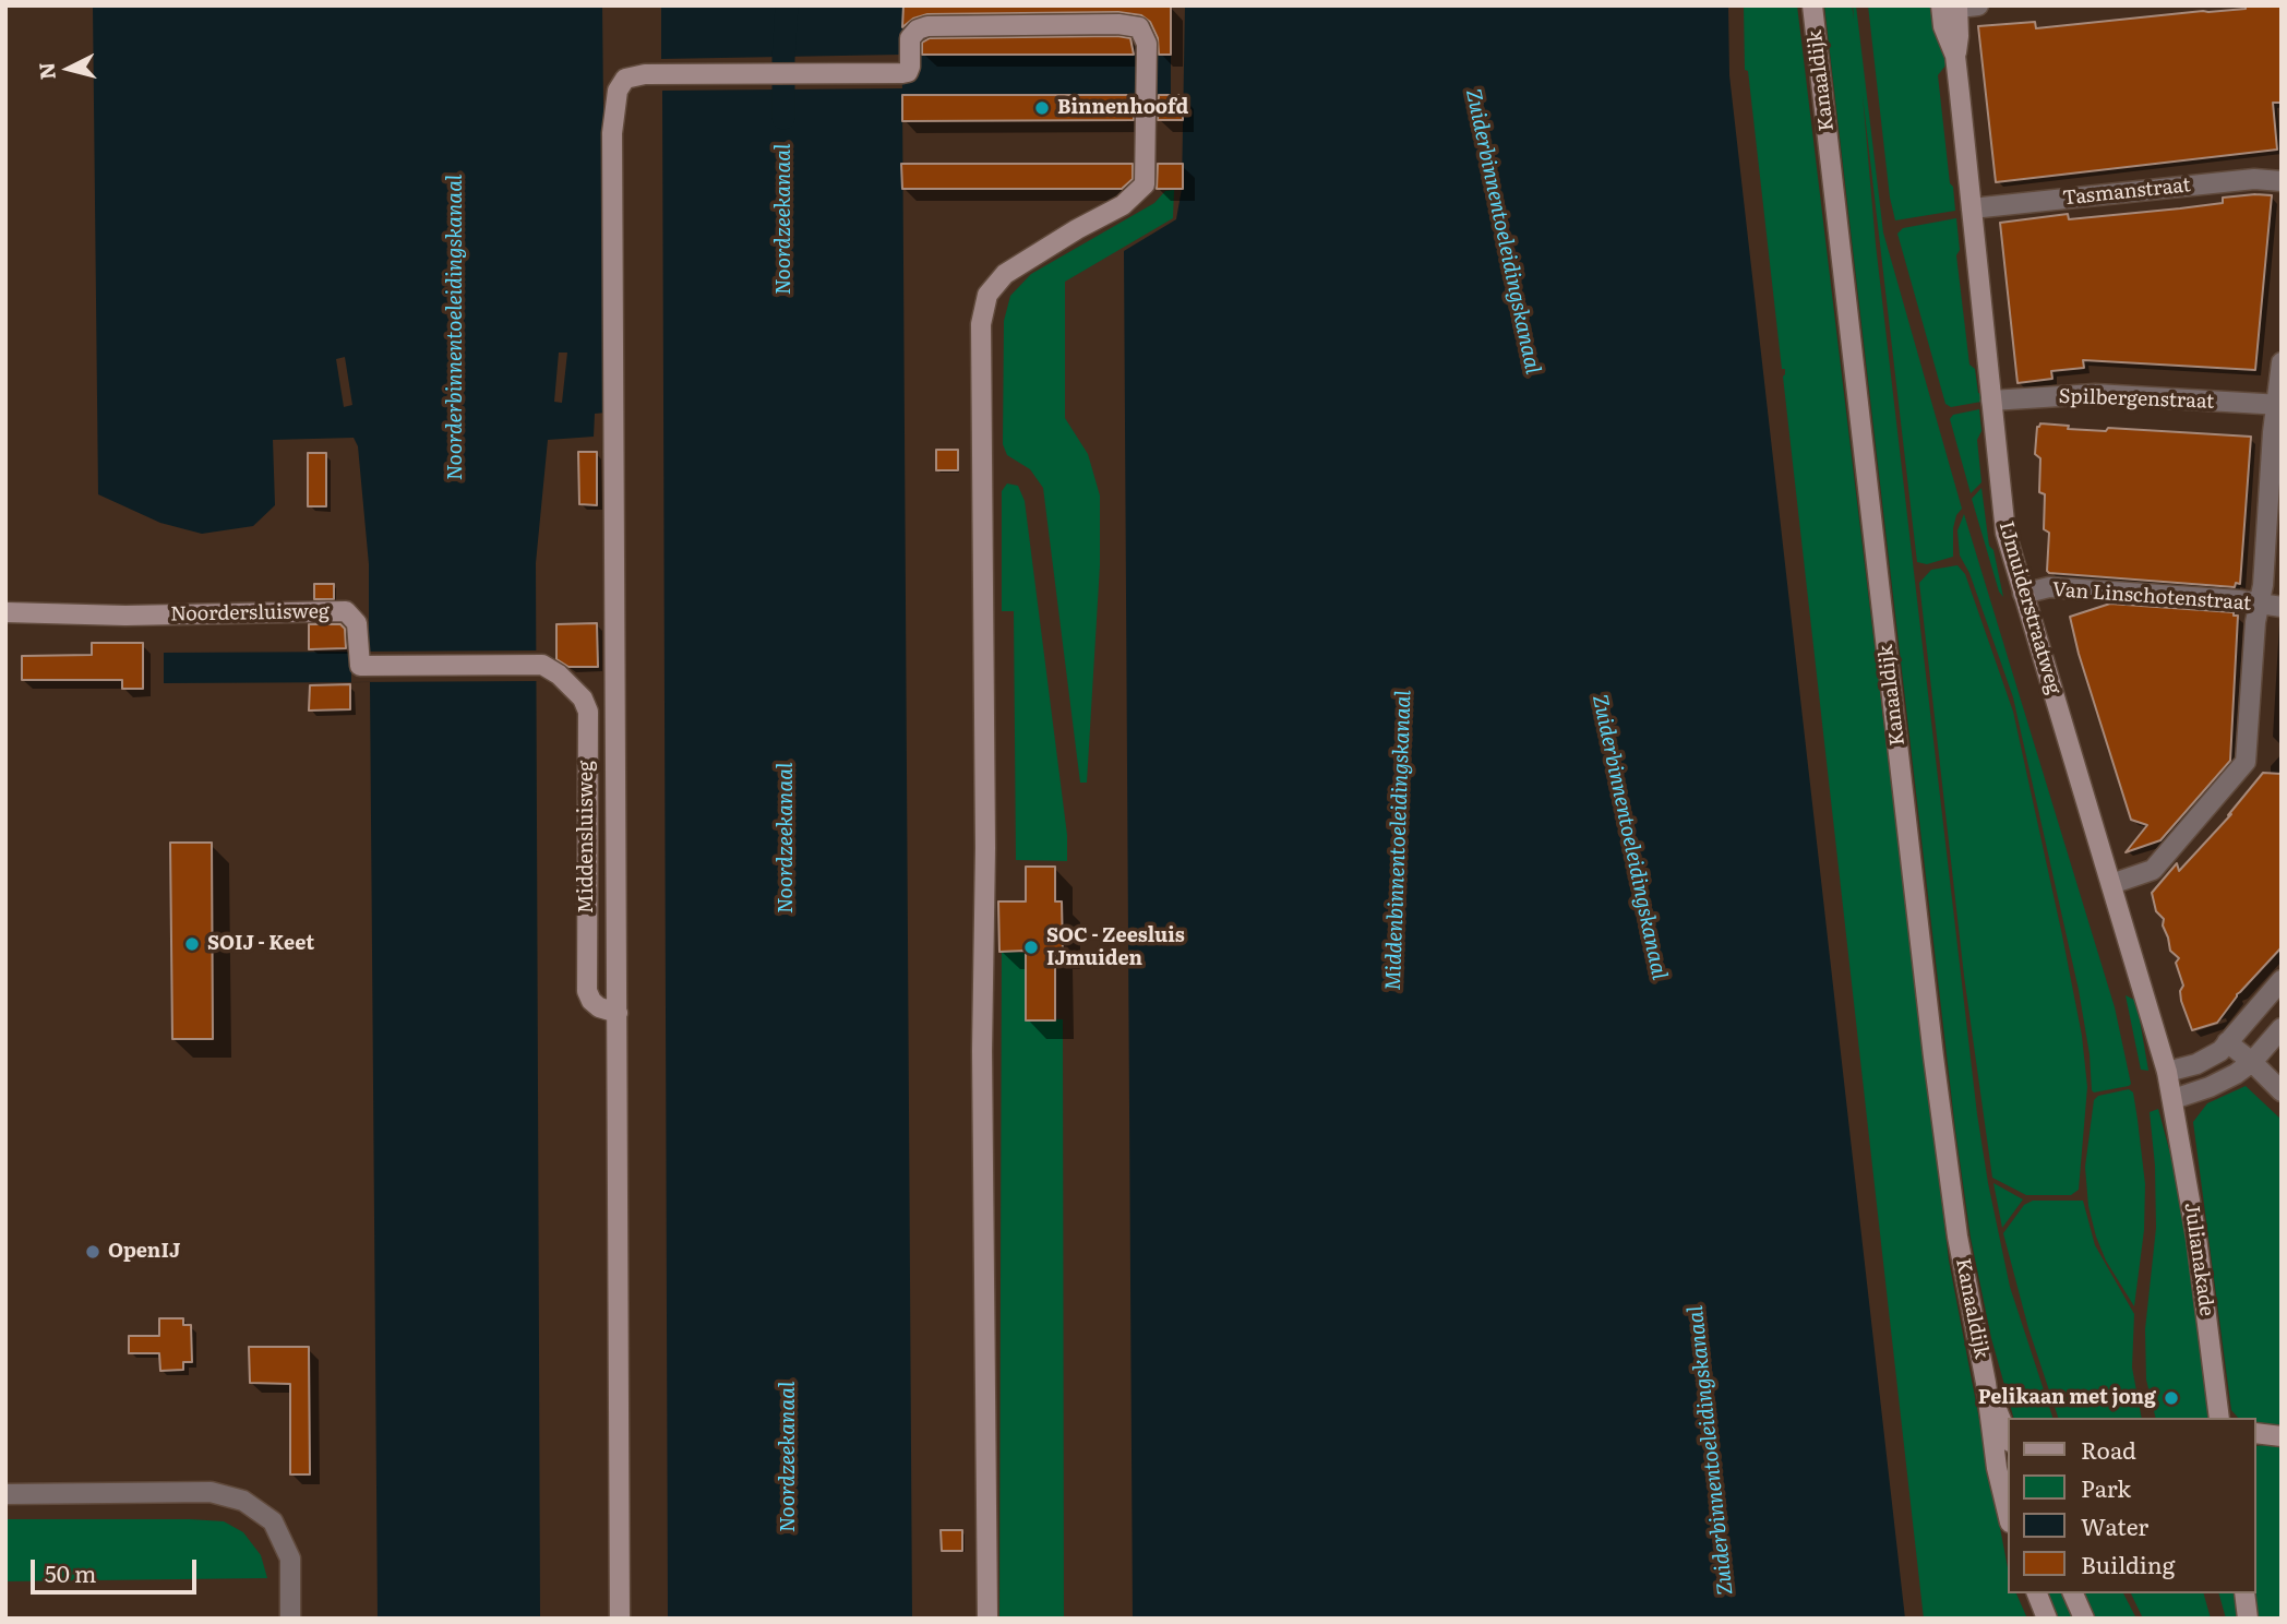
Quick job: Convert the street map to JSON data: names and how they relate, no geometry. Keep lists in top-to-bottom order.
{
  "streets": {
    "street": [
      "Kanaaldijk",
      "Tasmanstraat",
      "Spilbergenstraat",
      "Van Linschotenstraat",
      "IJmuiderstraatweg",
      "Noordersluisweg",
      "Middensluisweg",
      "Julianakade"
    ]
  },
  "crossings": [
    ["Tasmanstraat", "IJmuiderstraatweg"],
    ["Spilbergenstraat", "IJmuiderstraatweg"],
    ["Van Linschotenstraat", "IJmuiderstraatweg"],
    ["IJmuiderstraatweg", "Julianakade"],
    ["Noordersluisweg", "Middensluisweg"]
  ],
  "water": [
    "Noordzeekanaal",
    "Zuiderbinnentoeleidingskanaal",
    "Noorderbinnentoeleidingskanaal",
    "Middenbinnentoeleidingskanaal"
  ],
  "places": [
    "Binnenhoofd",
    "SOIJ - Keet",
    "SOC - Zeesluis IJmuiden",
    "OpenIJ",
    "Pelikaan met jong"
  ],
  "legend": [
    "Road",
    "Park",
    "Water",
    "Building"
  ],
  "scale_bar": "50 m",
  "north": "left"
}
